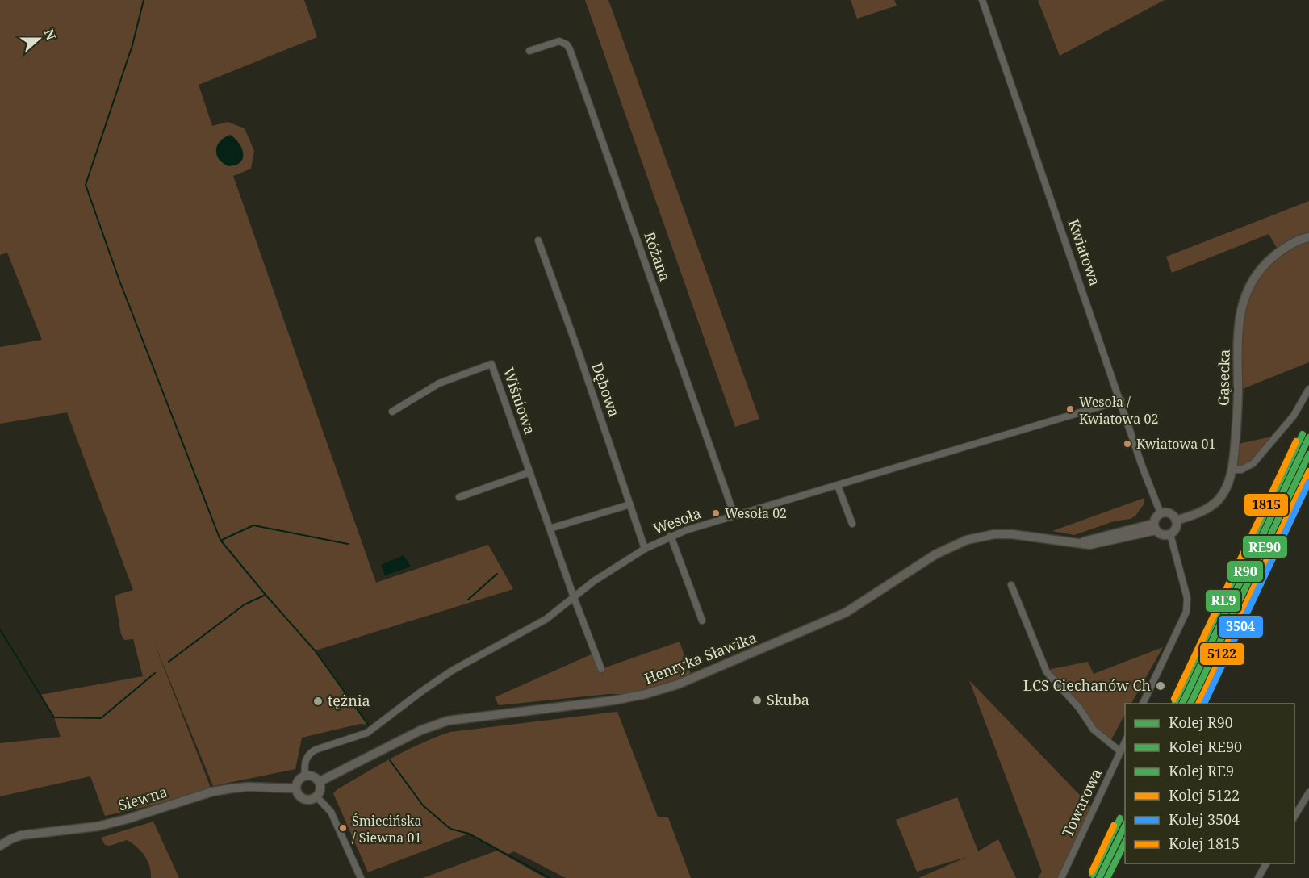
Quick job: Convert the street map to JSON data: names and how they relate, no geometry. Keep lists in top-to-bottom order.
{
  "streets": {
    "main road": ["Gąsecka", "Henryka Sławika", "Siewna"],
    "street": [
      "Kwiatowa",
      "Różana",
      "Dębowa",
      "Wiśniowa",
      "Wesoła",
      "Towarowa"
    ]
  },
  "crossings": [
    ["Kwiatowa", "Gąsecka"],
    ["Kwiatowa", "Wesoła"],
    ["Kwiatowa", "Henryka Sławika"],
    ["Różana", "Wesoła"],
    ["Gąsecka", "Henryka Sławika"],
    ["Dębowa", "Wesoła"],
    ["Wiśniowa", "Wesoła"],
    ["Wesoła", "Henryka Sławika"],
    ["Wesoła", "Siewna"],
    ["Henryka Sławika", "Siewna"]
  ],
  "places": [
    "Wesoła / Kwiatowa 02",
    "Kwiatowa 01",
    "Wesoła 02",
    "LCS Ciechanów Ch",
    "Skuba",
    "tężnia",
    "Śmiecińska / Siewna 01"
  ],
  "lines": [
    "rail line RE9",
    "rail line R90",
    "rail line 1815",
    "rail line RE90",
    "rail line 5122",
    "rail line 3504"
  ],
  "legend": [
    "Kolej R90",
    "Kolej RE90",
    "Kolej RE9",
    "Kolej 5122",
    "Kolej 3504",
    "Kolej 1815"
  ],
  "north": "right"
}
